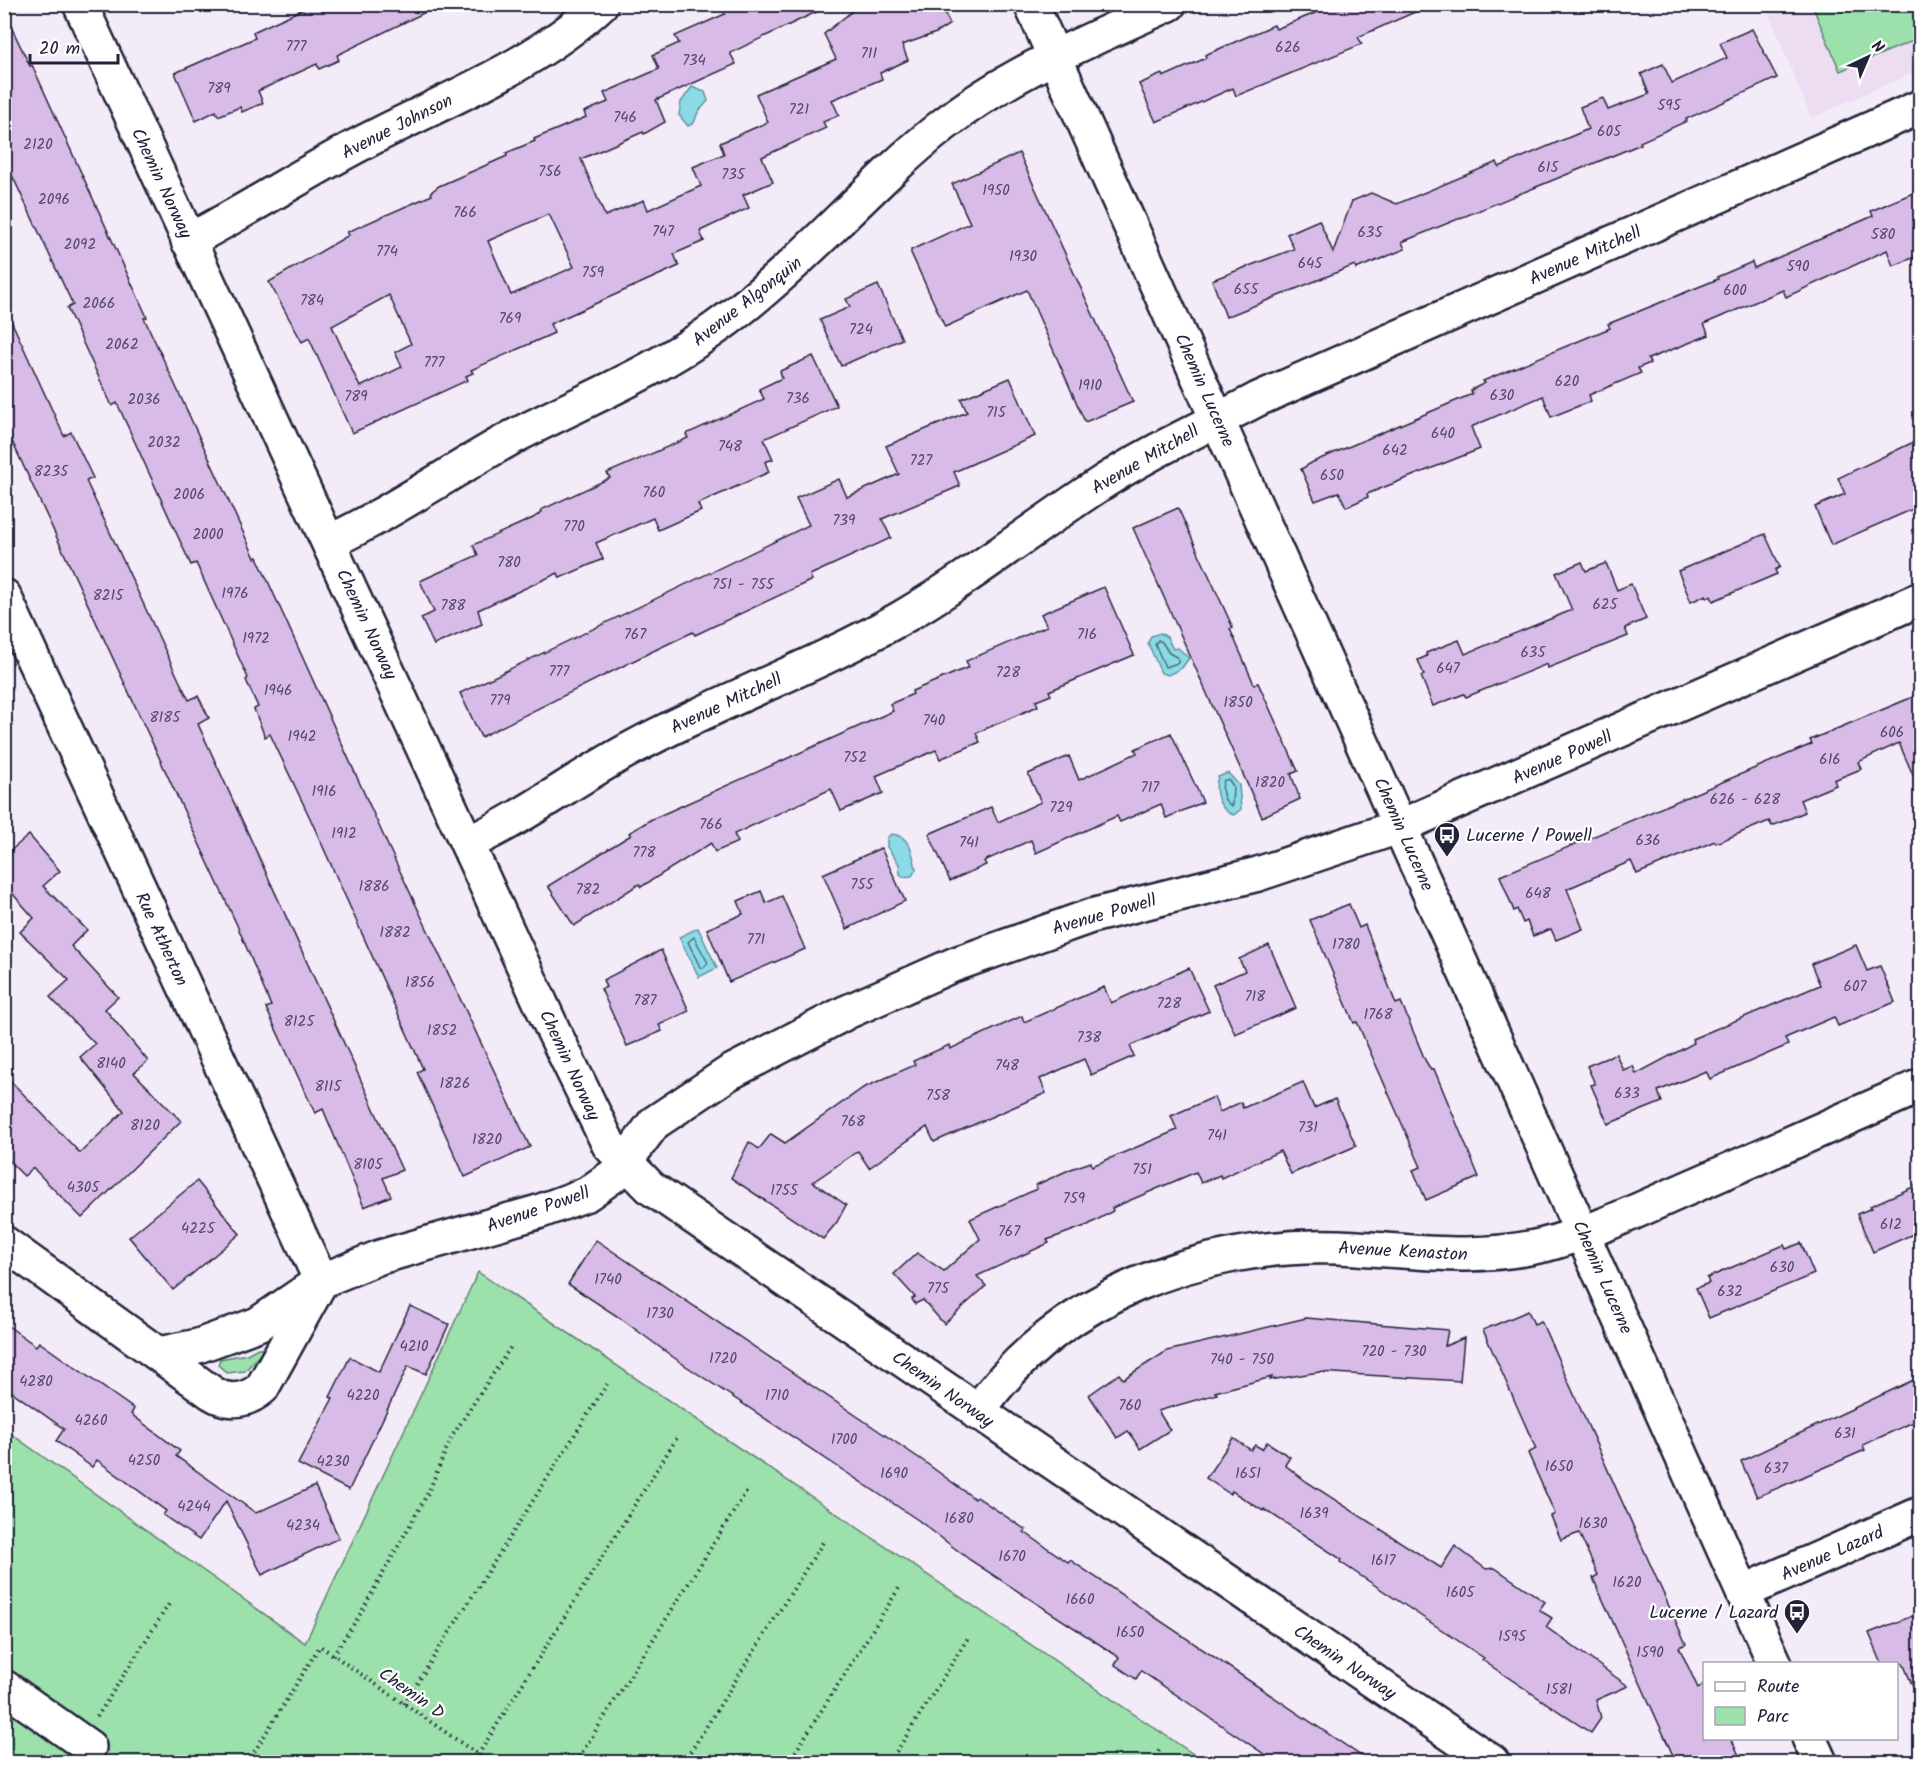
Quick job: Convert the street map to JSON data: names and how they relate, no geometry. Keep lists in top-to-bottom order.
{
  "streets": {
    "street": [
      "Avenue Johnson",
      "Chemin Norway",
      "Avenue Mitchell",
      "Avenue Algonquin",
      "Chemin Lucerne",
      "Avenue Powell",
      "Rue Atherton",
      "Avenue Kenaston",
      "Avenue Lazard"
    ],
    "path": ["Chemin D"]
  },
  "crossings": [
    ["Avenue Johnson", "Chemin Norway"],
    ["Chemin Norway", "Avenue Mitchell"],
    ["Chemin Norway", "Avenue Algonquin"],
    ["Chemin Norway", "Avenue Powell"],
    ["Chemin Norway", "Avenue Kenaston"],
    ["Avenue Mitchell", "Chemin Lucerne"],
    ["Avenue Algonquin", "Chemin Lucerne"],
    ["Chemin Lucerne", "Avenue Powell"],
    ["Chemin Lucerne", "Avenue Kenaston"],
    ["Chemin Lucerne", "Avenue Lazard"],
    ["Avenue Powell", "Rue Atherton"]
  ],
  "places": {
    "bus stop": ["Lucerne / Powell", "Lucerne / Lazard"]
  },
  "house_numbers": [
    "777",
    "626",
    "711",
    "734",
    "789",
    "595",
    "721",
    "746",
    "605",
    "2120",
    "615",
    "756",
    "735",
    "1950",
    "2096",
    "766",
    "747",
    "635",
    "580",
    "2092",
    "774",
    "1930",
    "645",
    "590",
    "759",
    "655",
    "600",
    "784",
    "2066",
    "769",
    "724",
    "2062",
    "777",
    "620",
    "1910",
    "630",
    "789",
    "736",
    "2036",
    "715",
    "640",
    "2032",
    "748",
    "642",
    "727",
    "8235",
    "650",
    "760",
    "2006",
    "739",
    "770",
    "2000",
    "780",
    "751 - 755",
    "1976",
    "8215",
    "625",
    "788",
    "767",
    "716",
    "1972",
    "635",
    "647",
    "777",
    "728",
    "1946",
    "779",
    "1850",
    "8185",
    "740",
    "606",
    "1942",
    "752",
    "616",
    "1820",
    "717",
    "1916",
    "626 - 628",
    "729",
    "766",
    "1912",
    "636",
    "741",
    "778",
    "755",
    "1886",
    "782",
    "648",
    "1882",
    "771",
    "1780",
    "1856",
    "607",
    "718",
    "787",
    "728",
    "1768",
    "8125",
    "1852",
    "738",
    "8140",
    "748",
    "1826",
    "8115",
    "633",
    "758",
    "768",
    "8120",
    "731",
    "741",
    "1820",
    "8105",
    "751",
    "4305",
    "1755",
    "759",
    "612",
    "4225",
    "767",
    "630",
    "1740",
    "775",
    "632",
    "1730",
    "4210",
    "720 - 730",
    "1720",
    "740 - 750",
    "4280",
    "4220",
    "1710",
    "760",
    "4260",
    "631",
    "1700",
    "4250",
    "4230",
    "1650",
    "637",
    "1690",
    "1651",
    "4244",
    "1639",
    "1680",
    "1630",
    "4234",
    "1670",
    "1617",
    "1620",
    "1605",
    "1660",
    "1650",
    "1595",
    "1590",
    "1581"
  ],
  "legend": ["Route", "Parc"],
  "scale_bar": "20 m",
  "north": "top right"
}
